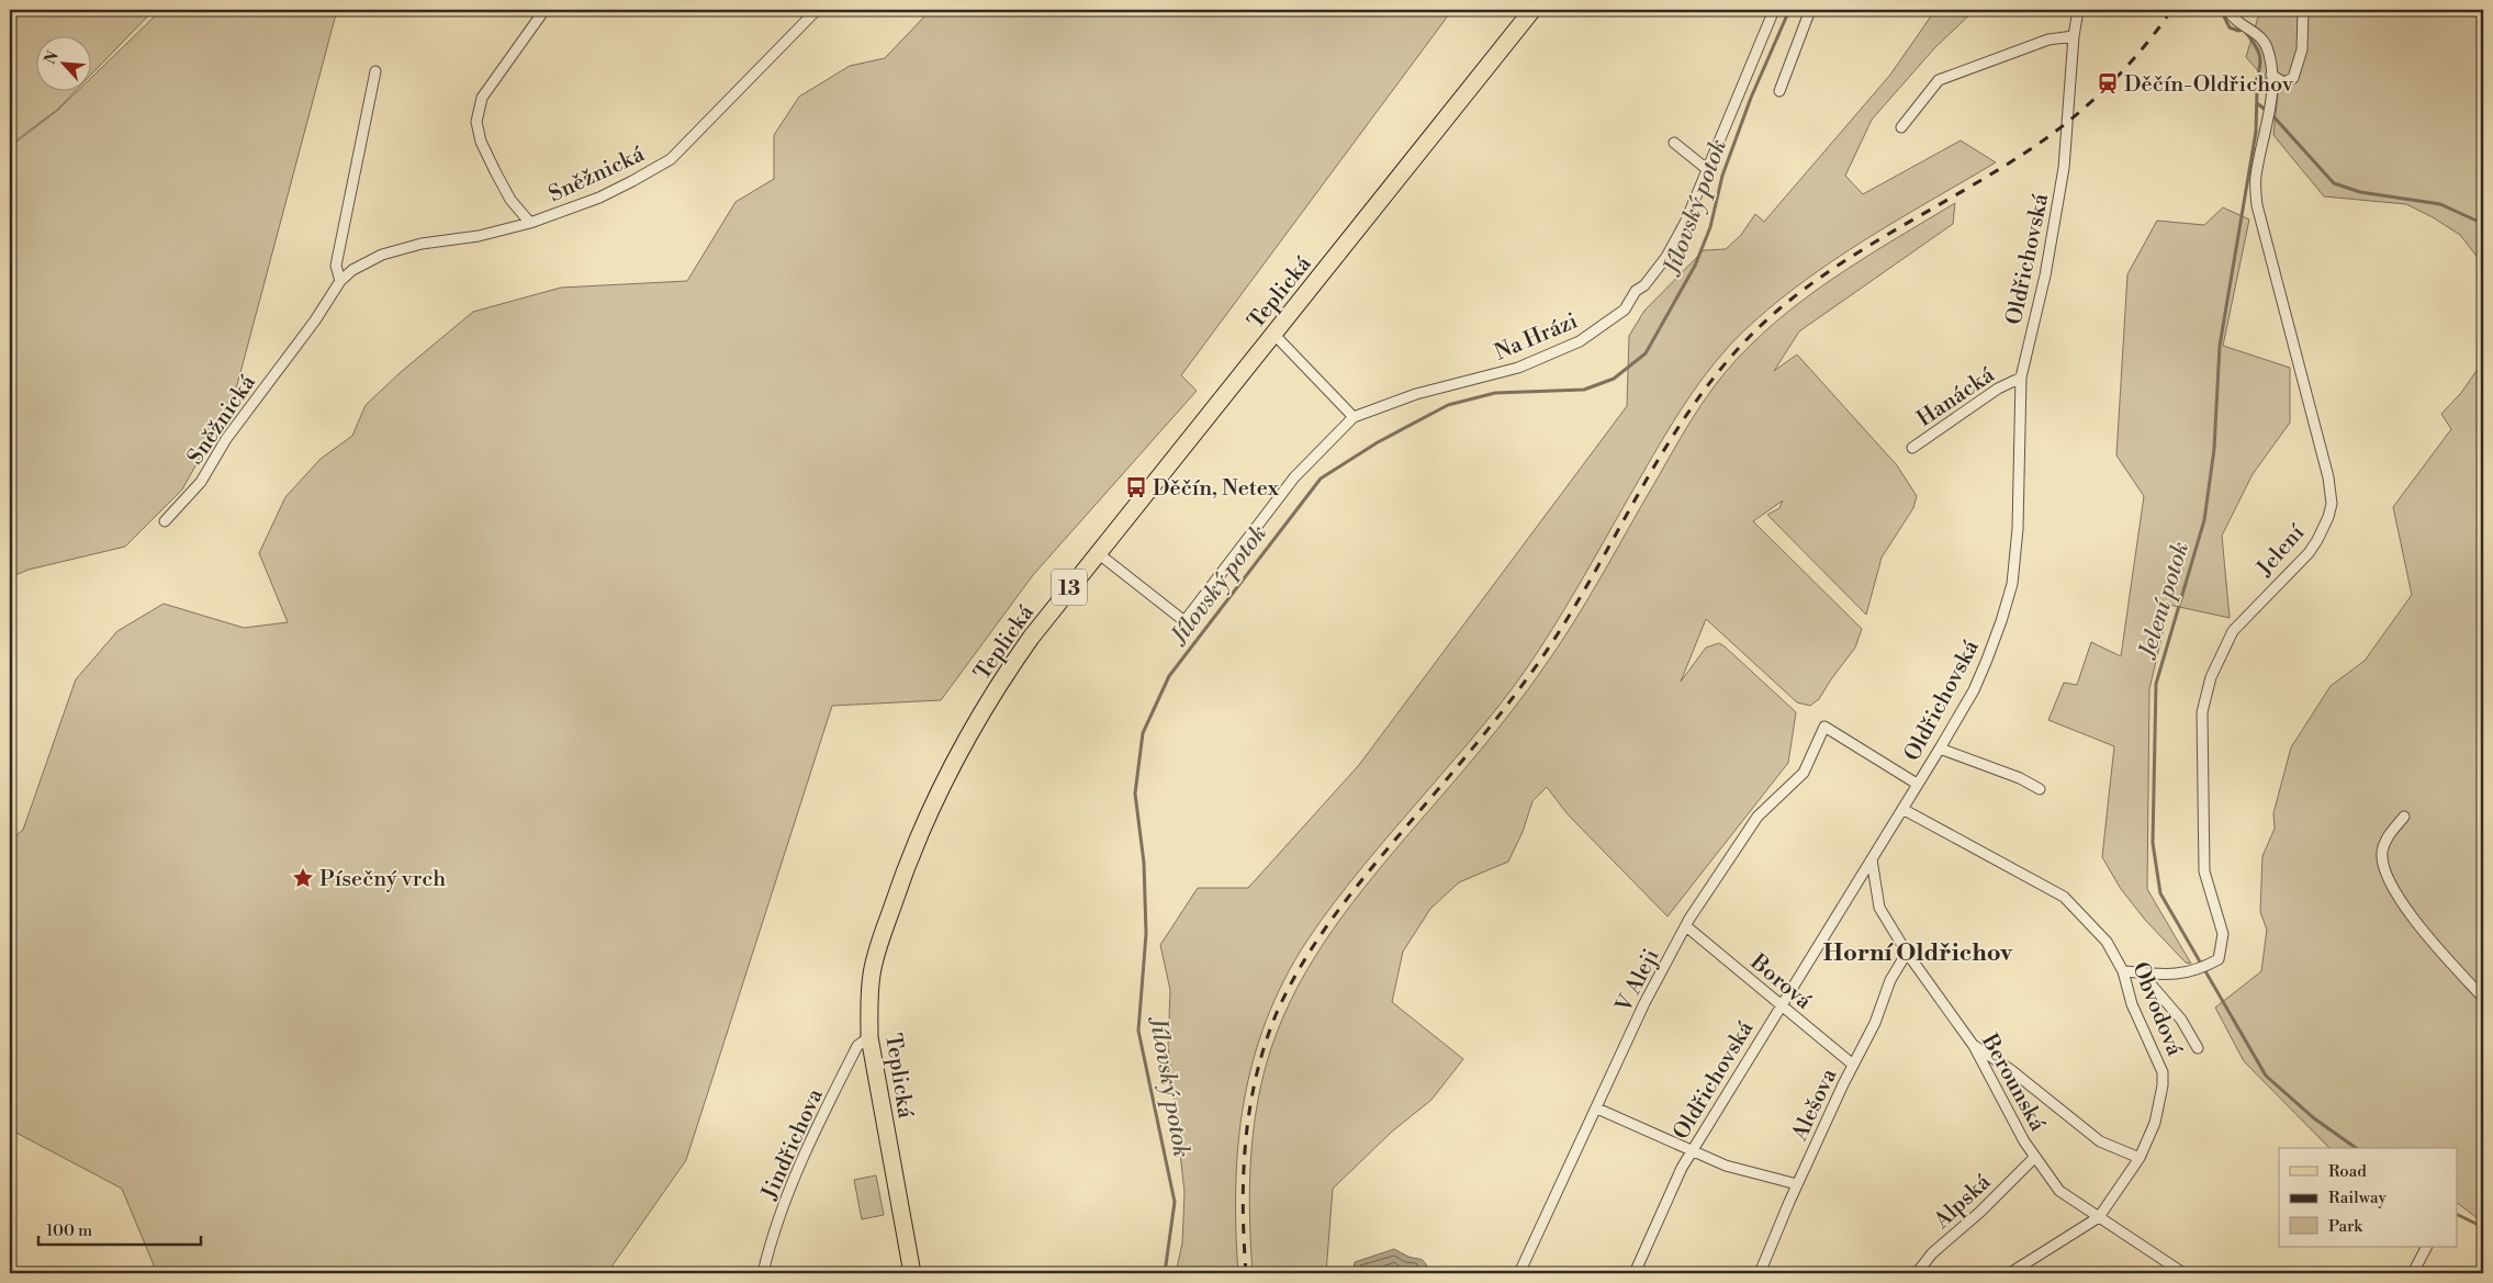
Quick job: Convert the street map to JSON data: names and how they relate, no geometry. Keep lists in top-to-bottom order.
{
  "streets": {
    "main road": ["Teplická", "13"],
    "street": [
      "Sněžnická",
      "Oldřichovská",
      "Na Hrázi",
      "Hanácká",
      "Jelení",
      "V Aleji",
      "Borová",
      "Obvodová",
      "Berounská",
      "Alešova",
      "Jindřichova",
      "Alpská"
    ]
  },
  "crossings": [
    ["Oldřichovská", "Hanácká"],
    ["Oldřichovská", "V Aleji"],
    ["Oldřichovská", "Borová"],
    ["Oldřichovská", "Obvodová"],
    ["Oldřichovská", "Berounská"],
    ["Teplická", "Jindřichova"],
    ["Jelení", "Obvodová"],
    ["V Aleji", "Borová"],
    ["Borová", "Alešova"],
    ["Obvodová", "Berounská"],
    ["Berounská", "Alešova"],
    ["Berounská", "Alpská"]
  ],
  "districts": ["Horní Oldřichov"],
  "water": ["Jílovský potok", "Jelení potok"],
  "places": {
    "station": ["Děčín-Oldřichov"],
    "bus stop": ["Děčín, Netex"],
    "place": ["Písečný vrch"]
  },
  "legend": ["Road", "Railway", "Park"],
  "scale_bar": "100 m",
  "north": "top left"
}
